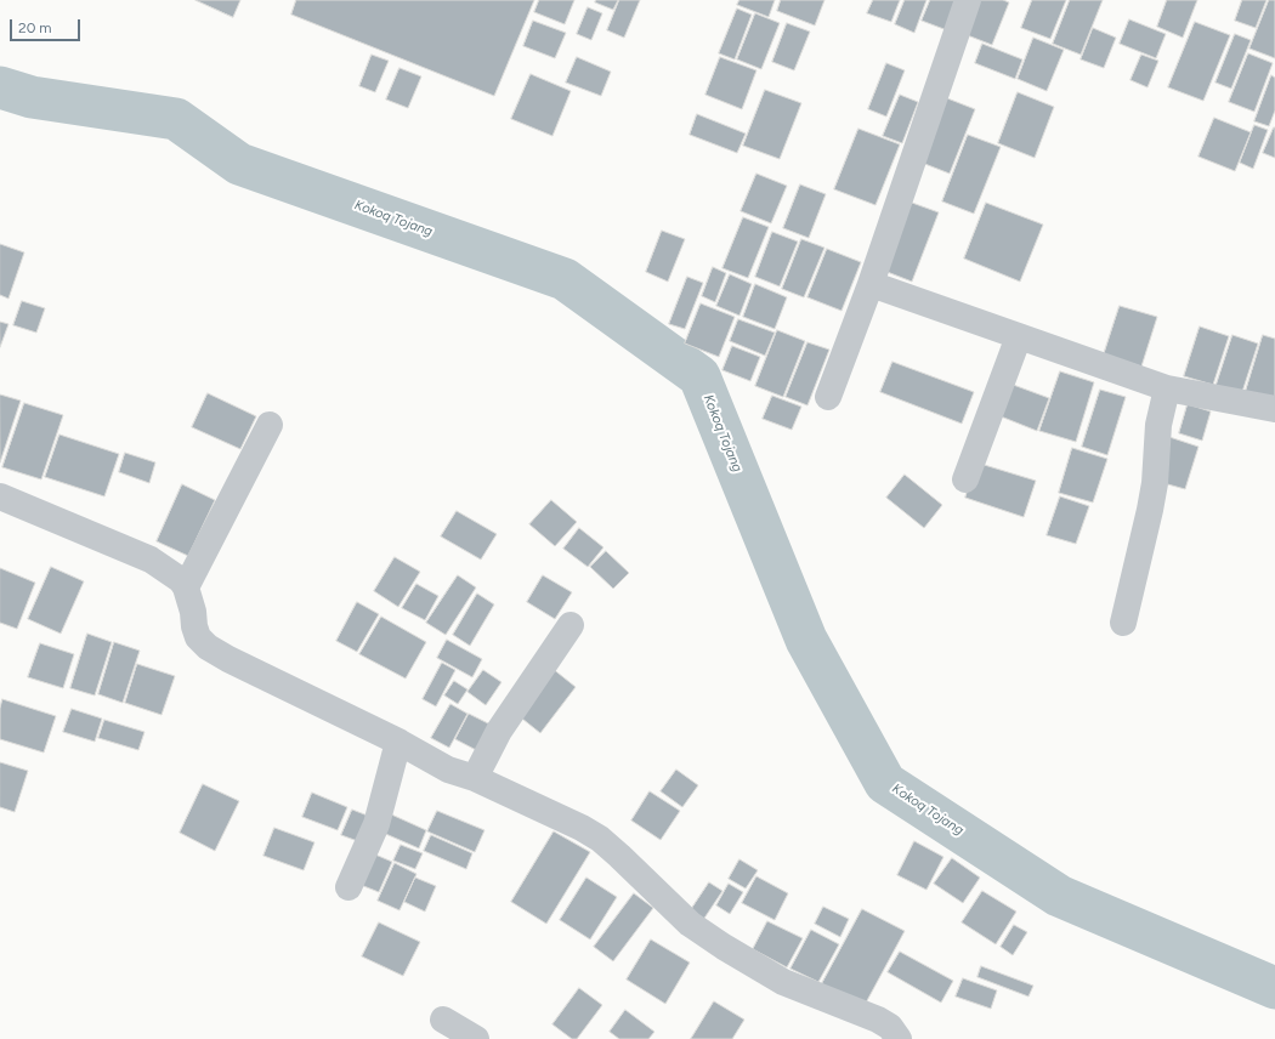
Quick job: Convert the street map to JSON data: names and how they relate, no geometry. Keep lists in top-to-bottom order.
{
  "water": ["Kokoq Tojang"],
  "scale_bar": "20 m"
}
